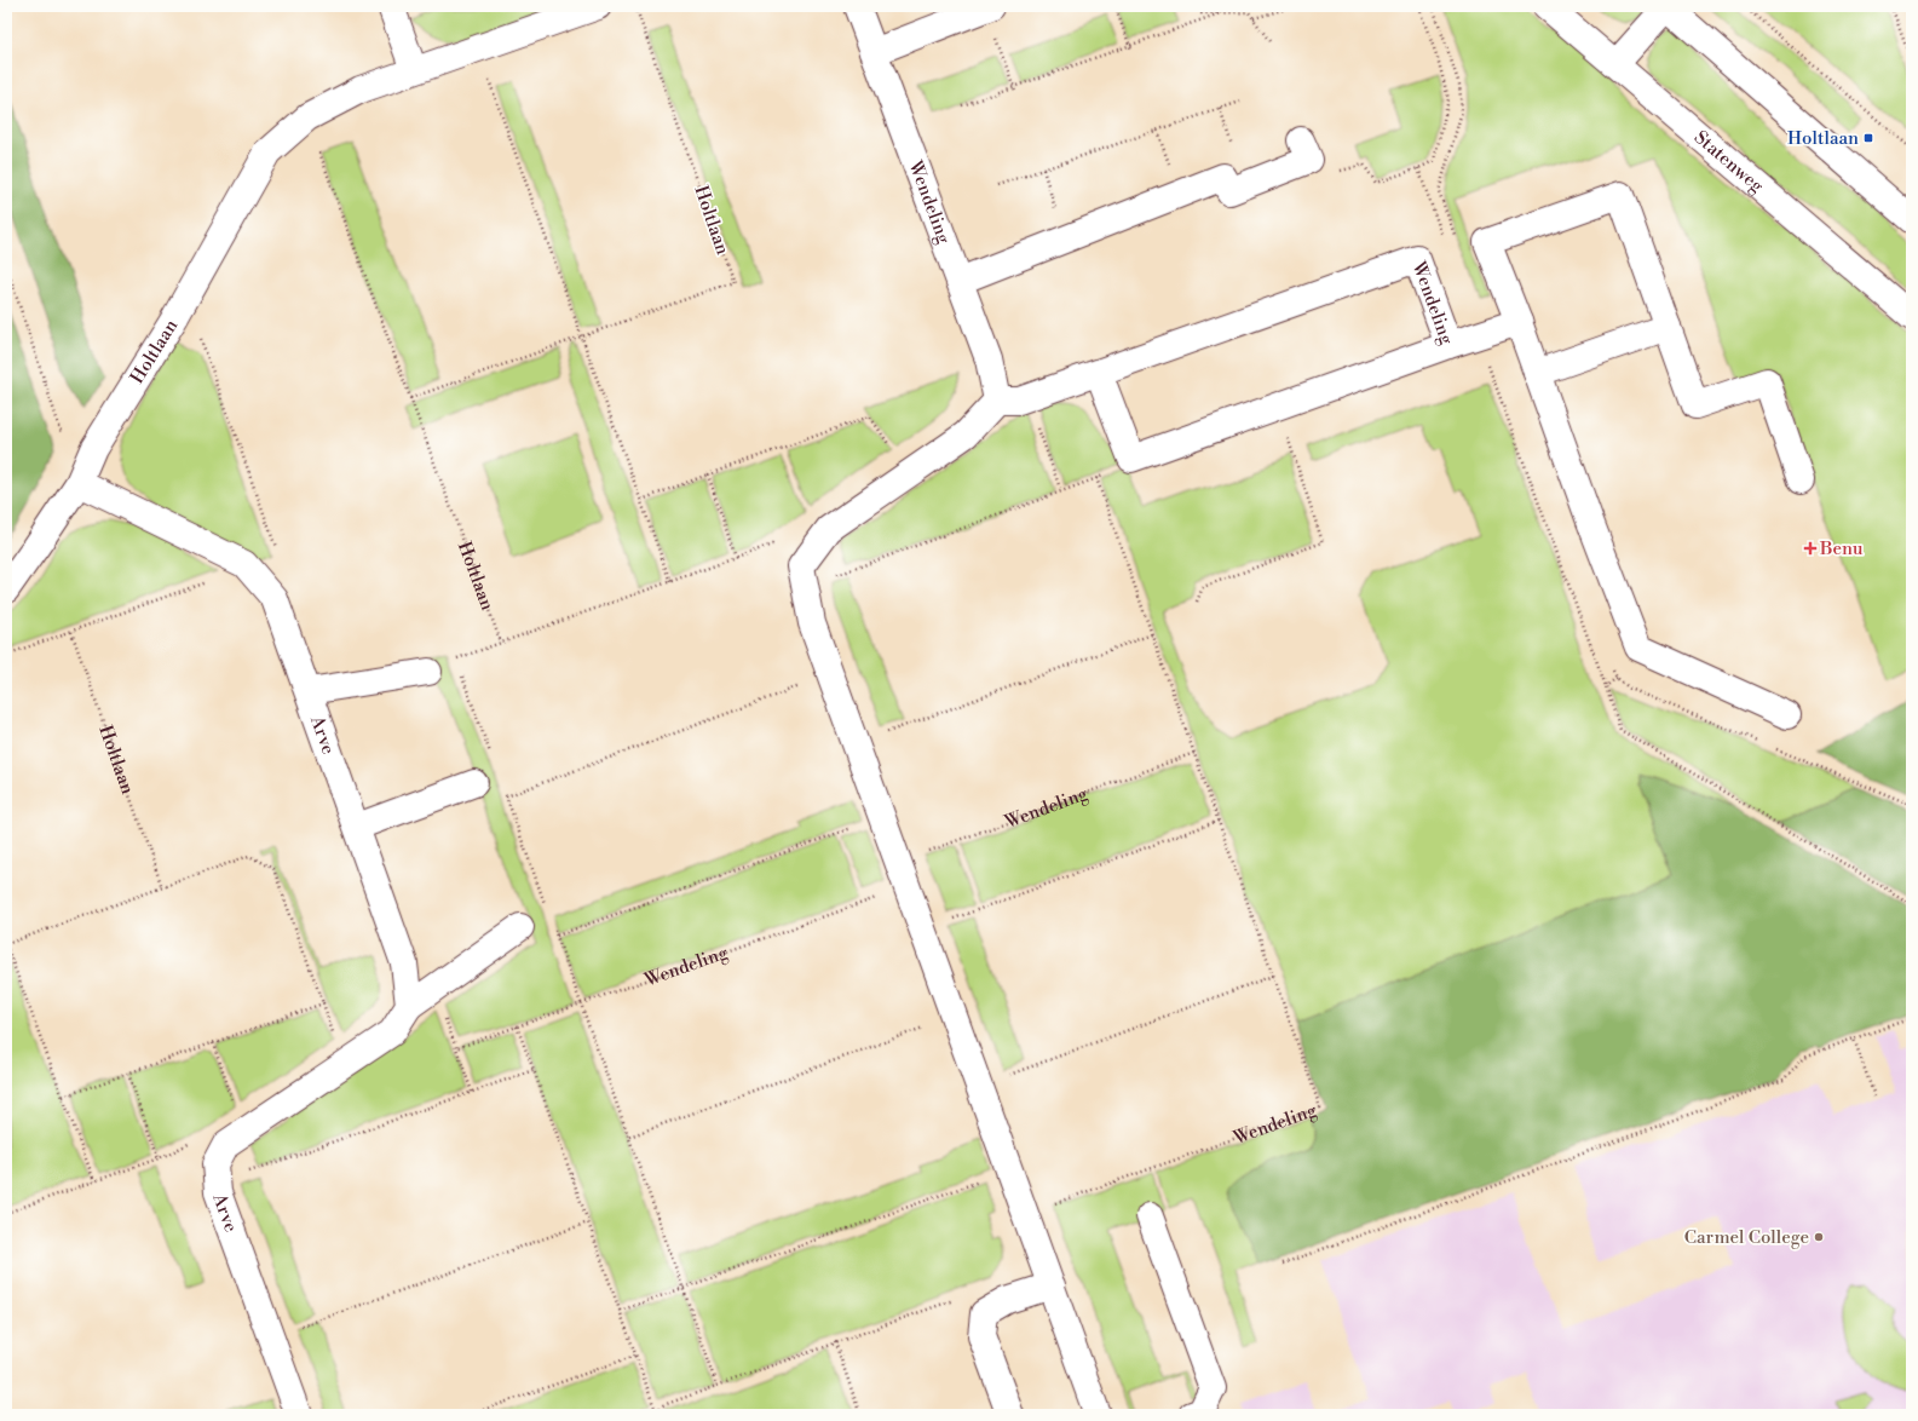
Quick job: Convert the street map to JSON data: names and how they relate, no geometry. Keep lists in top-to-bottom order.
{
  "streets": {
    "street": [
      "Statenweg",
      "Wendeling",
      "Holtlaan",
      "Arve"
    ]
  },
  "crossings": [
    ["Holtlaan", "Arve"]
  ],
  "places": {
    "transit": ["Holtlaan"],
    "health": ["Benu"],
    "other": ["Carmel College"]
  }
}
